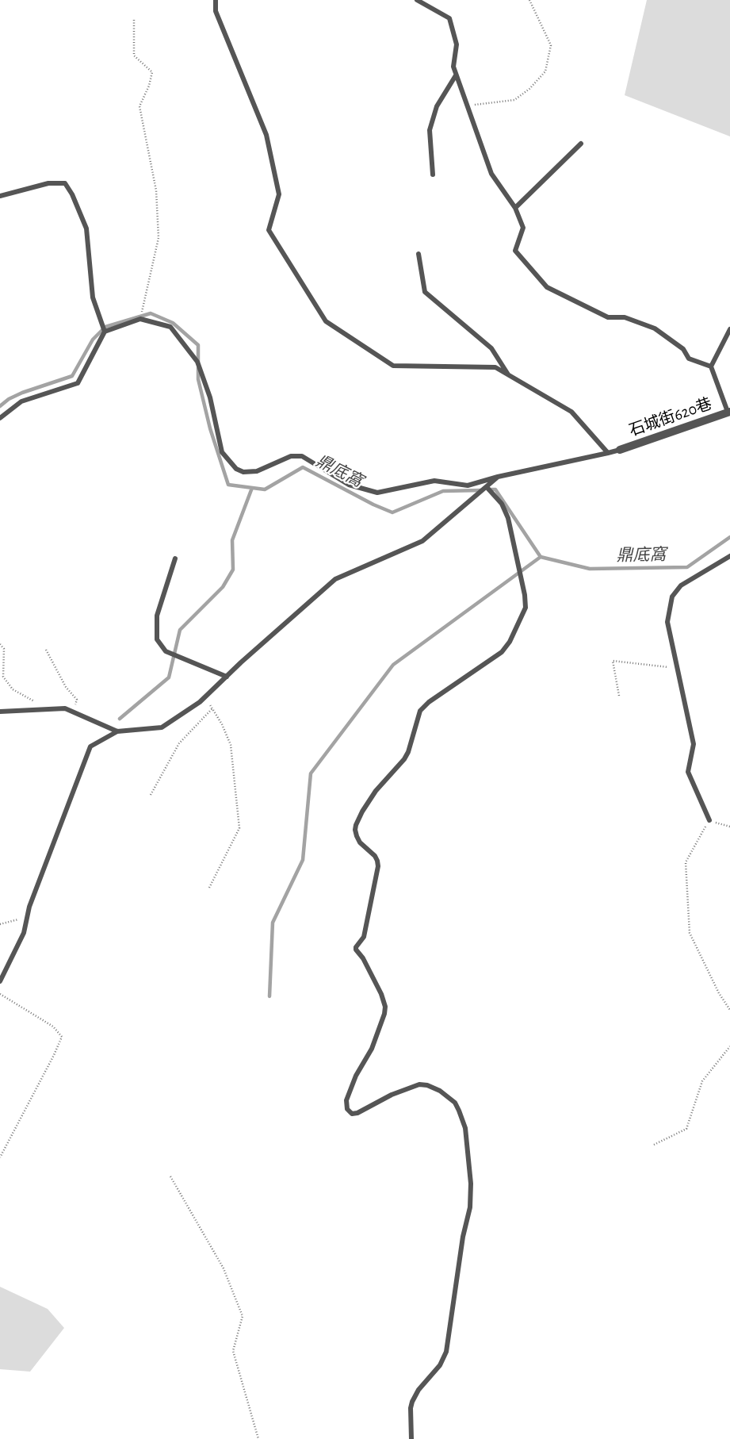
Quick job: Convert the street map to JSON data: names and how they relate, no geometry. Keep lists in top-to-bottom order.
{
  "streets": {
    "street": ["石城街620巷"]
  },
  "water": ["鼎底窩"]
}
